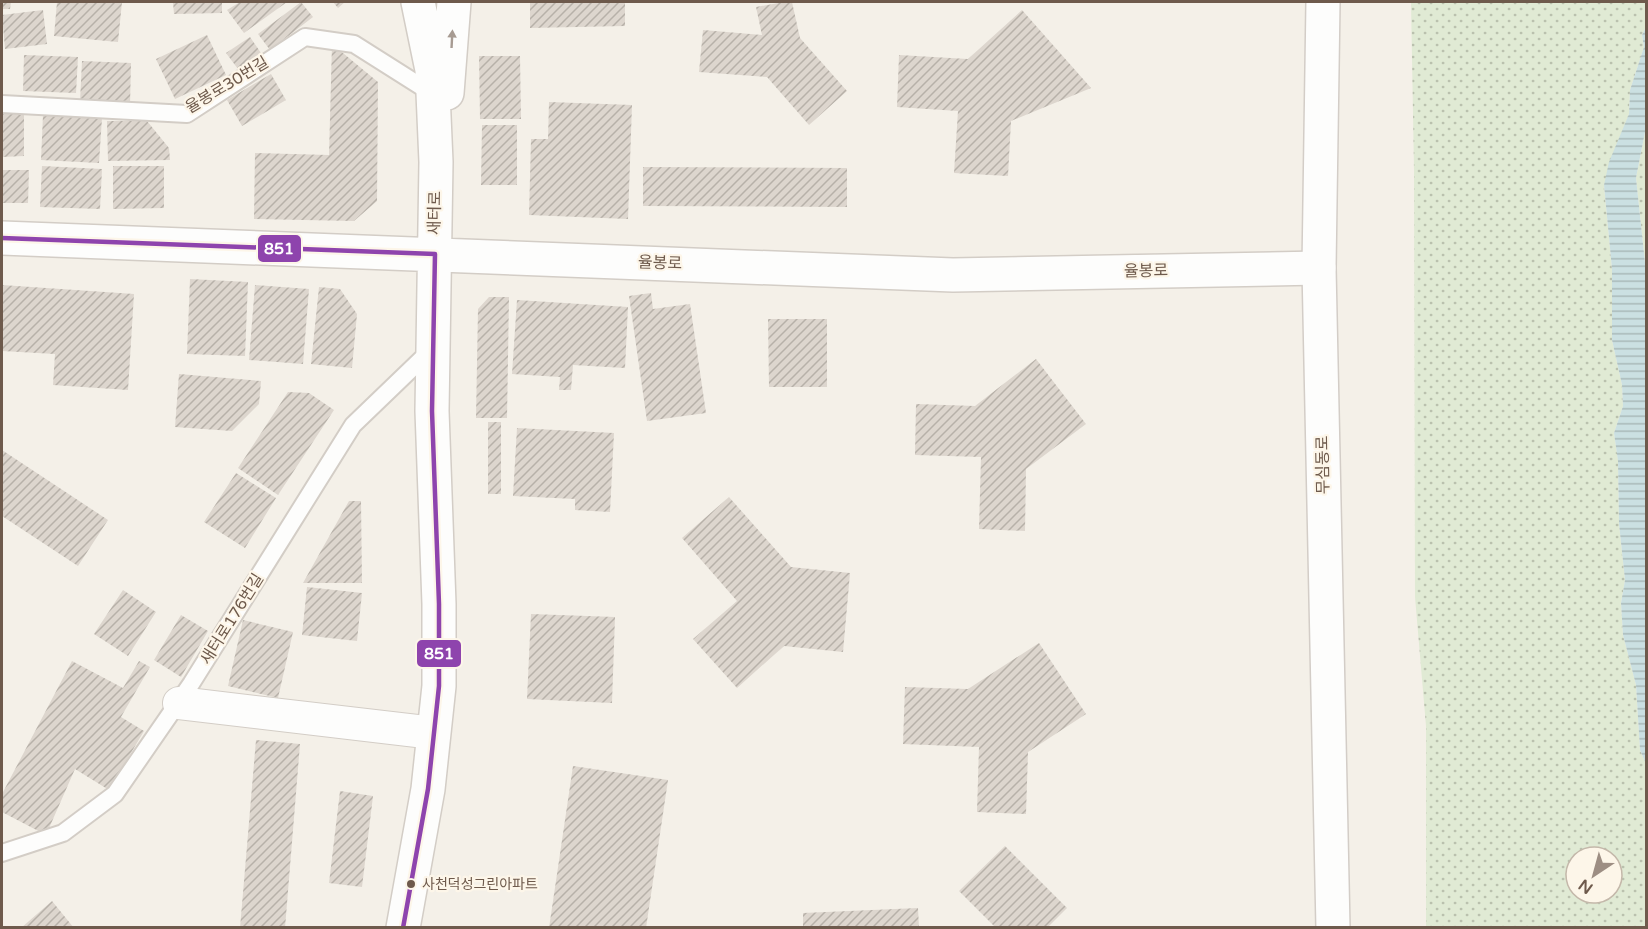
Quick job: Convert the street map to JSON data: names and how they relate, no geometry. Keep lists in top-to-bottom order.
{
  "streets": {
    "street": ["새터로", "율봉로", "무심동로"],
    "lane": ["율봉로30번길", "새터로176번길"]
  },
  "crossings": [
    ["율봉로30번길", "새터로"],
    ["새터로", "율봉로"],
    ["새터로", "새터로176번길"],
    ["율봉로", "무심동로"]
  ],
  "places": ["사천덕성그린아파트"],
  "lines": ["transit line 851"],
  "north": "bottom left"
}
